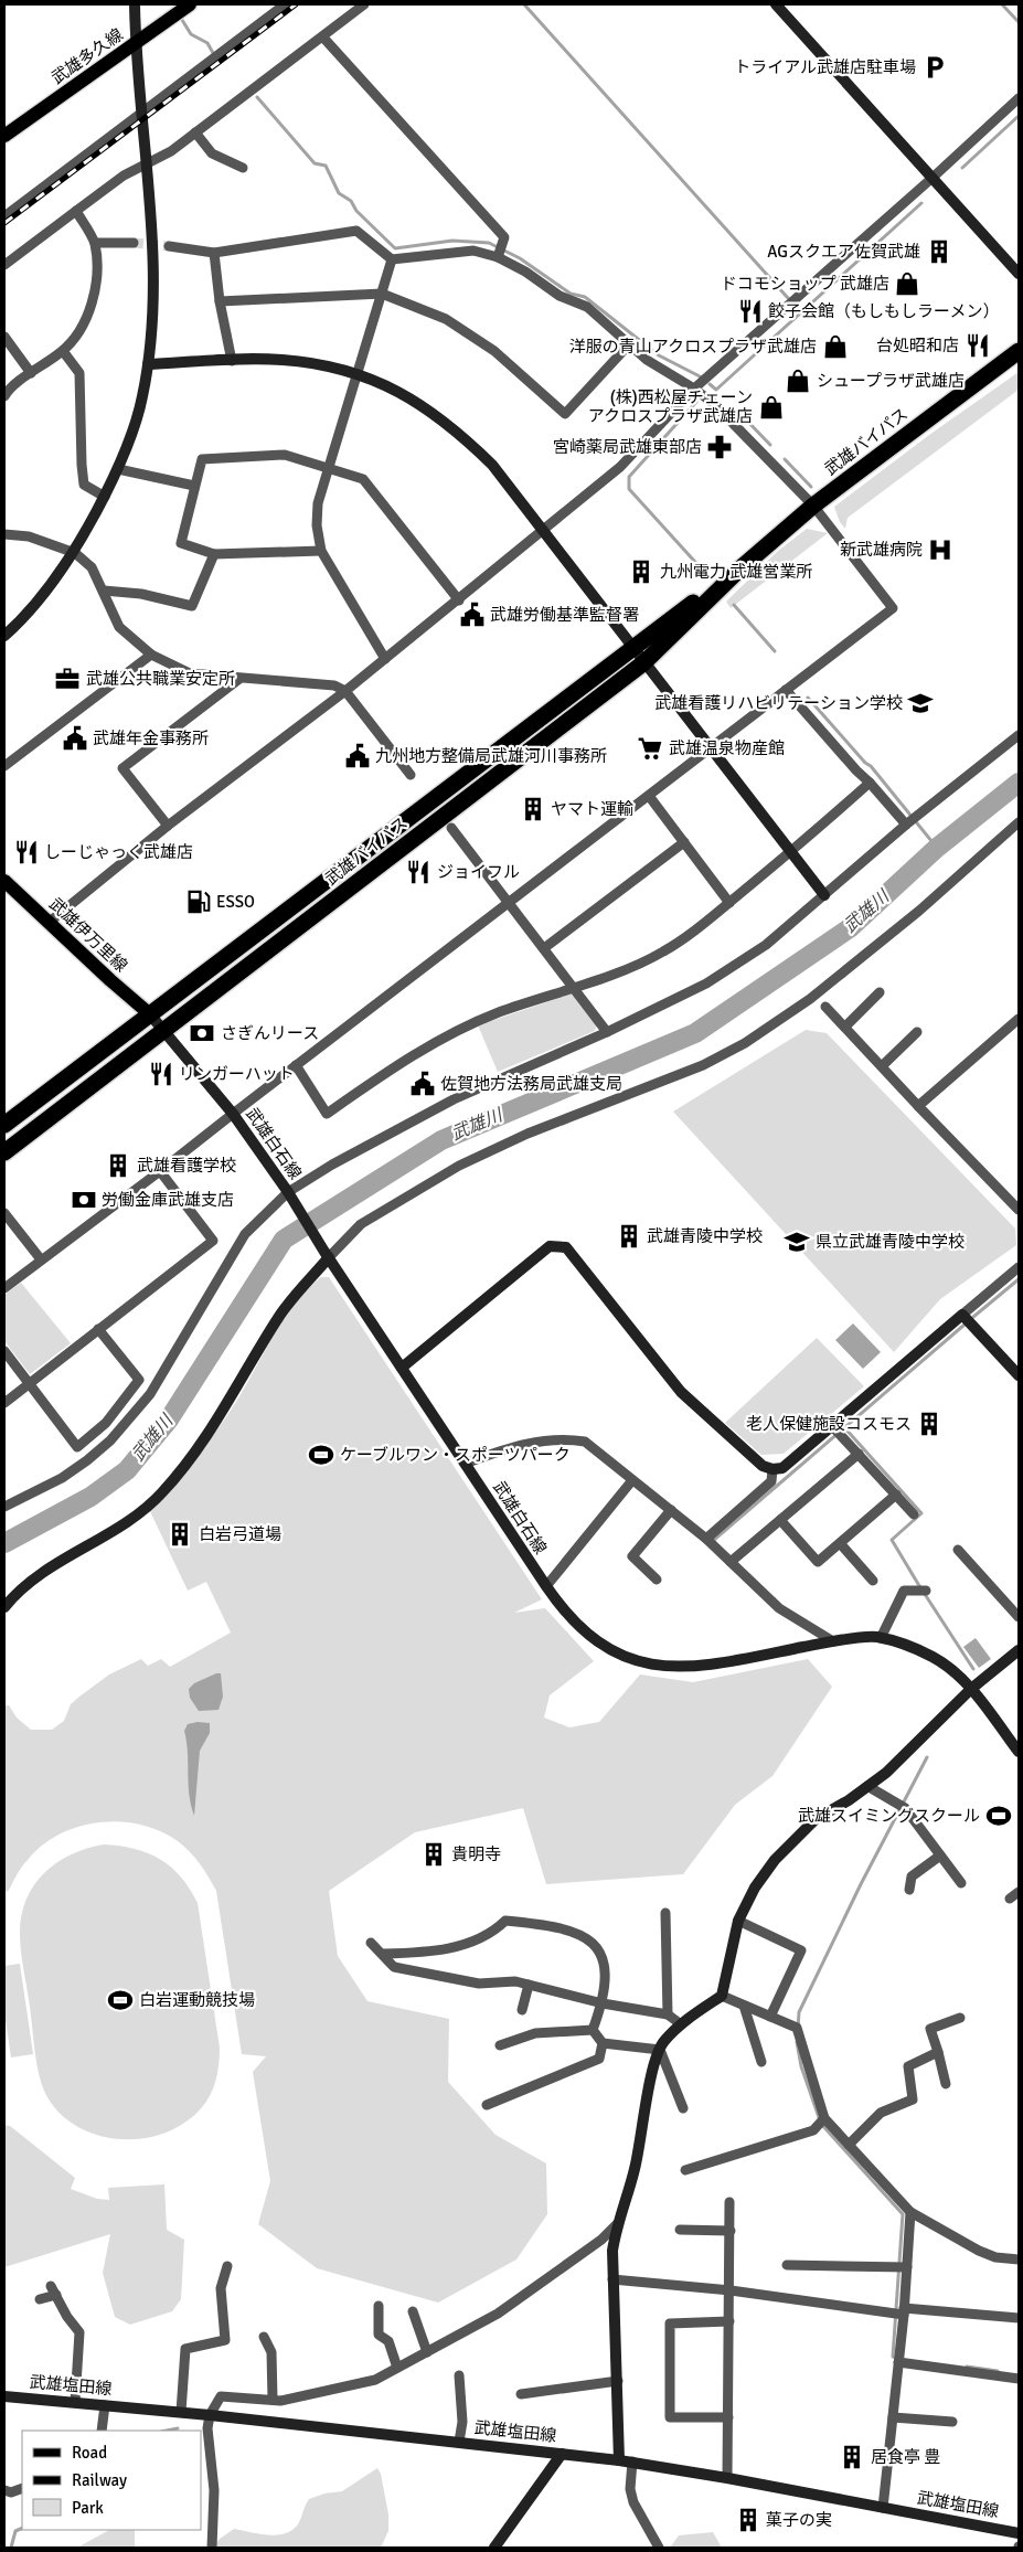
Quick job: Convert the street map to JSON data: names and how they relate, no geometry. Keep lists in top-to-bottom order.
{
  "streets": {
    "highway": ["武雄バイパス"],
    "main road": ["武雄多久線", "武雄伊万里線"],
    "street": ["武雄白石線", "武雄塩田線"]
  },
  "crossings": [
    ["武雄バイパス", "武雄伊万里線"],
    ["武雄バイパス", "武雄白石線"],
    ["武雄伊万里線", "武雄白石線"]
  ],
  "water": ["武雄川"],
  "places": {
    "parking": ["トライアル武雄店駐車場"],
    "building": [
      "AGスクエア佐賀武雄",
      "九州電力 武雄営業所",
      "ヤマト運輸",
      "武雄看護学校",
      "武雄青陵中学校",
      "老人保健施設コスモス",
      "白岩弓道場",
      "貴明寺",
      "居食亭 豊",
      "菓子の実"
    ],
    "shop": [
      "ドコモショップ 武雄店",
      "洋服の青山アクロスプラザ武雄店",
      "シュープラザ武雄店",
      "(株)西松屋チェーン アクロスプラザ武雄店"
    ],
    "restaurant": [
      "餃子会館（もしもしラーメン）",
      "台処昭和店",
      "しーじゃっく武雄店",
      "ジョイフル",
      "リンガーハット"
    ],
    "pharmacy": ["宮崎薬局武雄東部店"],
    "hospital": ["新武雄病院"],
    "public building": [
      "武雄労働基準監督署",
      "武雄年金事務所",
      "九州地方整備局武雄河川事務所",
      "佐賀地方法務局武雄支局"
    ],
    "office": ["武雄公共職業安定所"],
    "school or university": ["武雄看護リハビリテーション学校", "県立武雄青陵中学校"],
    "supermarket": ["武雄温泉物産館"],
    "fuel station": ["ESSO"],
    "bank": ["さぎんリース", "労働金庫武雄支店"],
    "sports": ["ケーブルワン・スポーツパーク", "武雄スイミングスクール", "白岩運動競技場"]
  },
  "legend": ["Road", "Railway", "Park"]
}
